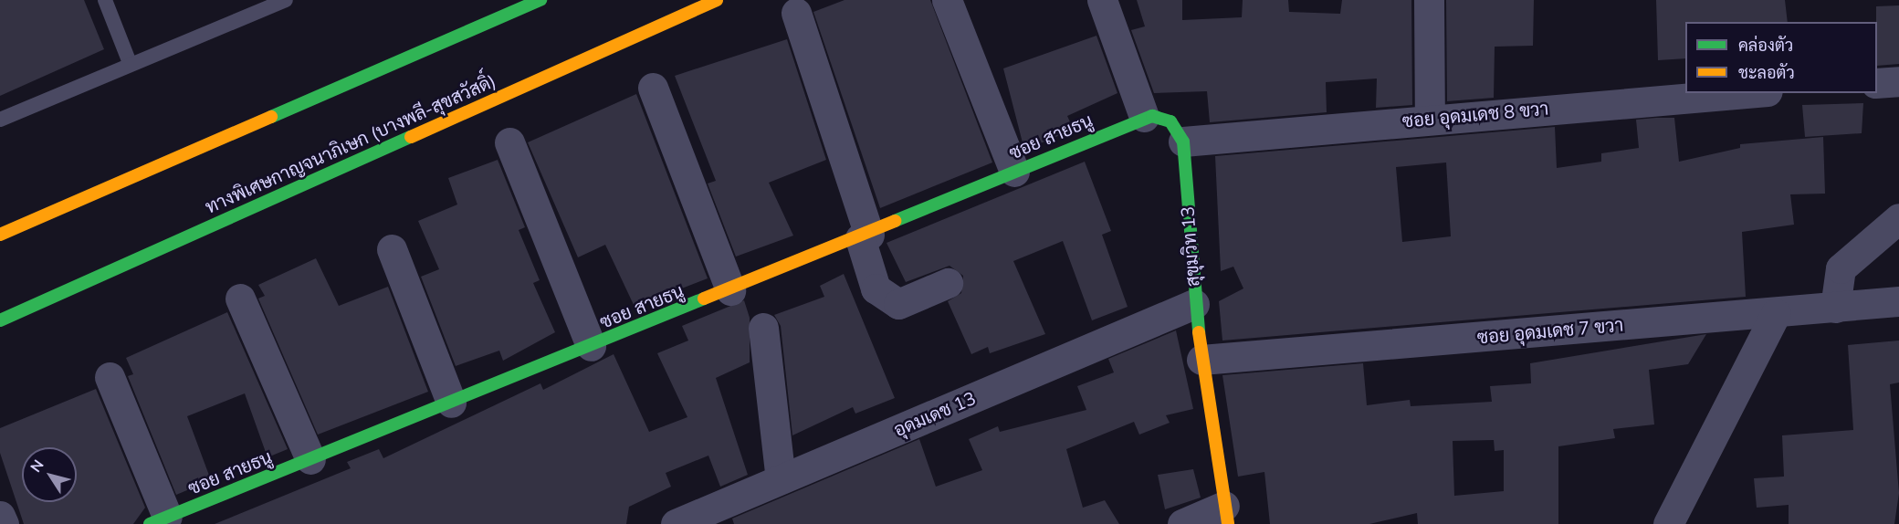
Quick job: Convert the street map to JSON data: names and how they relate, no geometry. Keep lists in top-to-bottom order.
{
  "streets": {
    "main road": ["ซอย สายธนู", "ทางพิเศษกาญจนาภิเษก (บางพลี-สุขสวัสดิ์)", "สุขุมวิท 13"],
    "street": ["ซอย อุดมเดช 8 ขวา", "ซอย อุดมเดช 7 ขวา", "อุดมเดช 13"]
  },
  "crossings": [
    ["ซอย อุดมเดช 8 ขวา", "สุขุมวิท 13"],
    ["สุขุมวิท 13", "ซอย อุดมเดช 7 ขวา"],
    ["สุขุมวิท 13", "อุดมเดช 13"]
  ],
  "legend": ["คล่องตัว", "ชะลอตัว"],
  "north": "top left"
}
